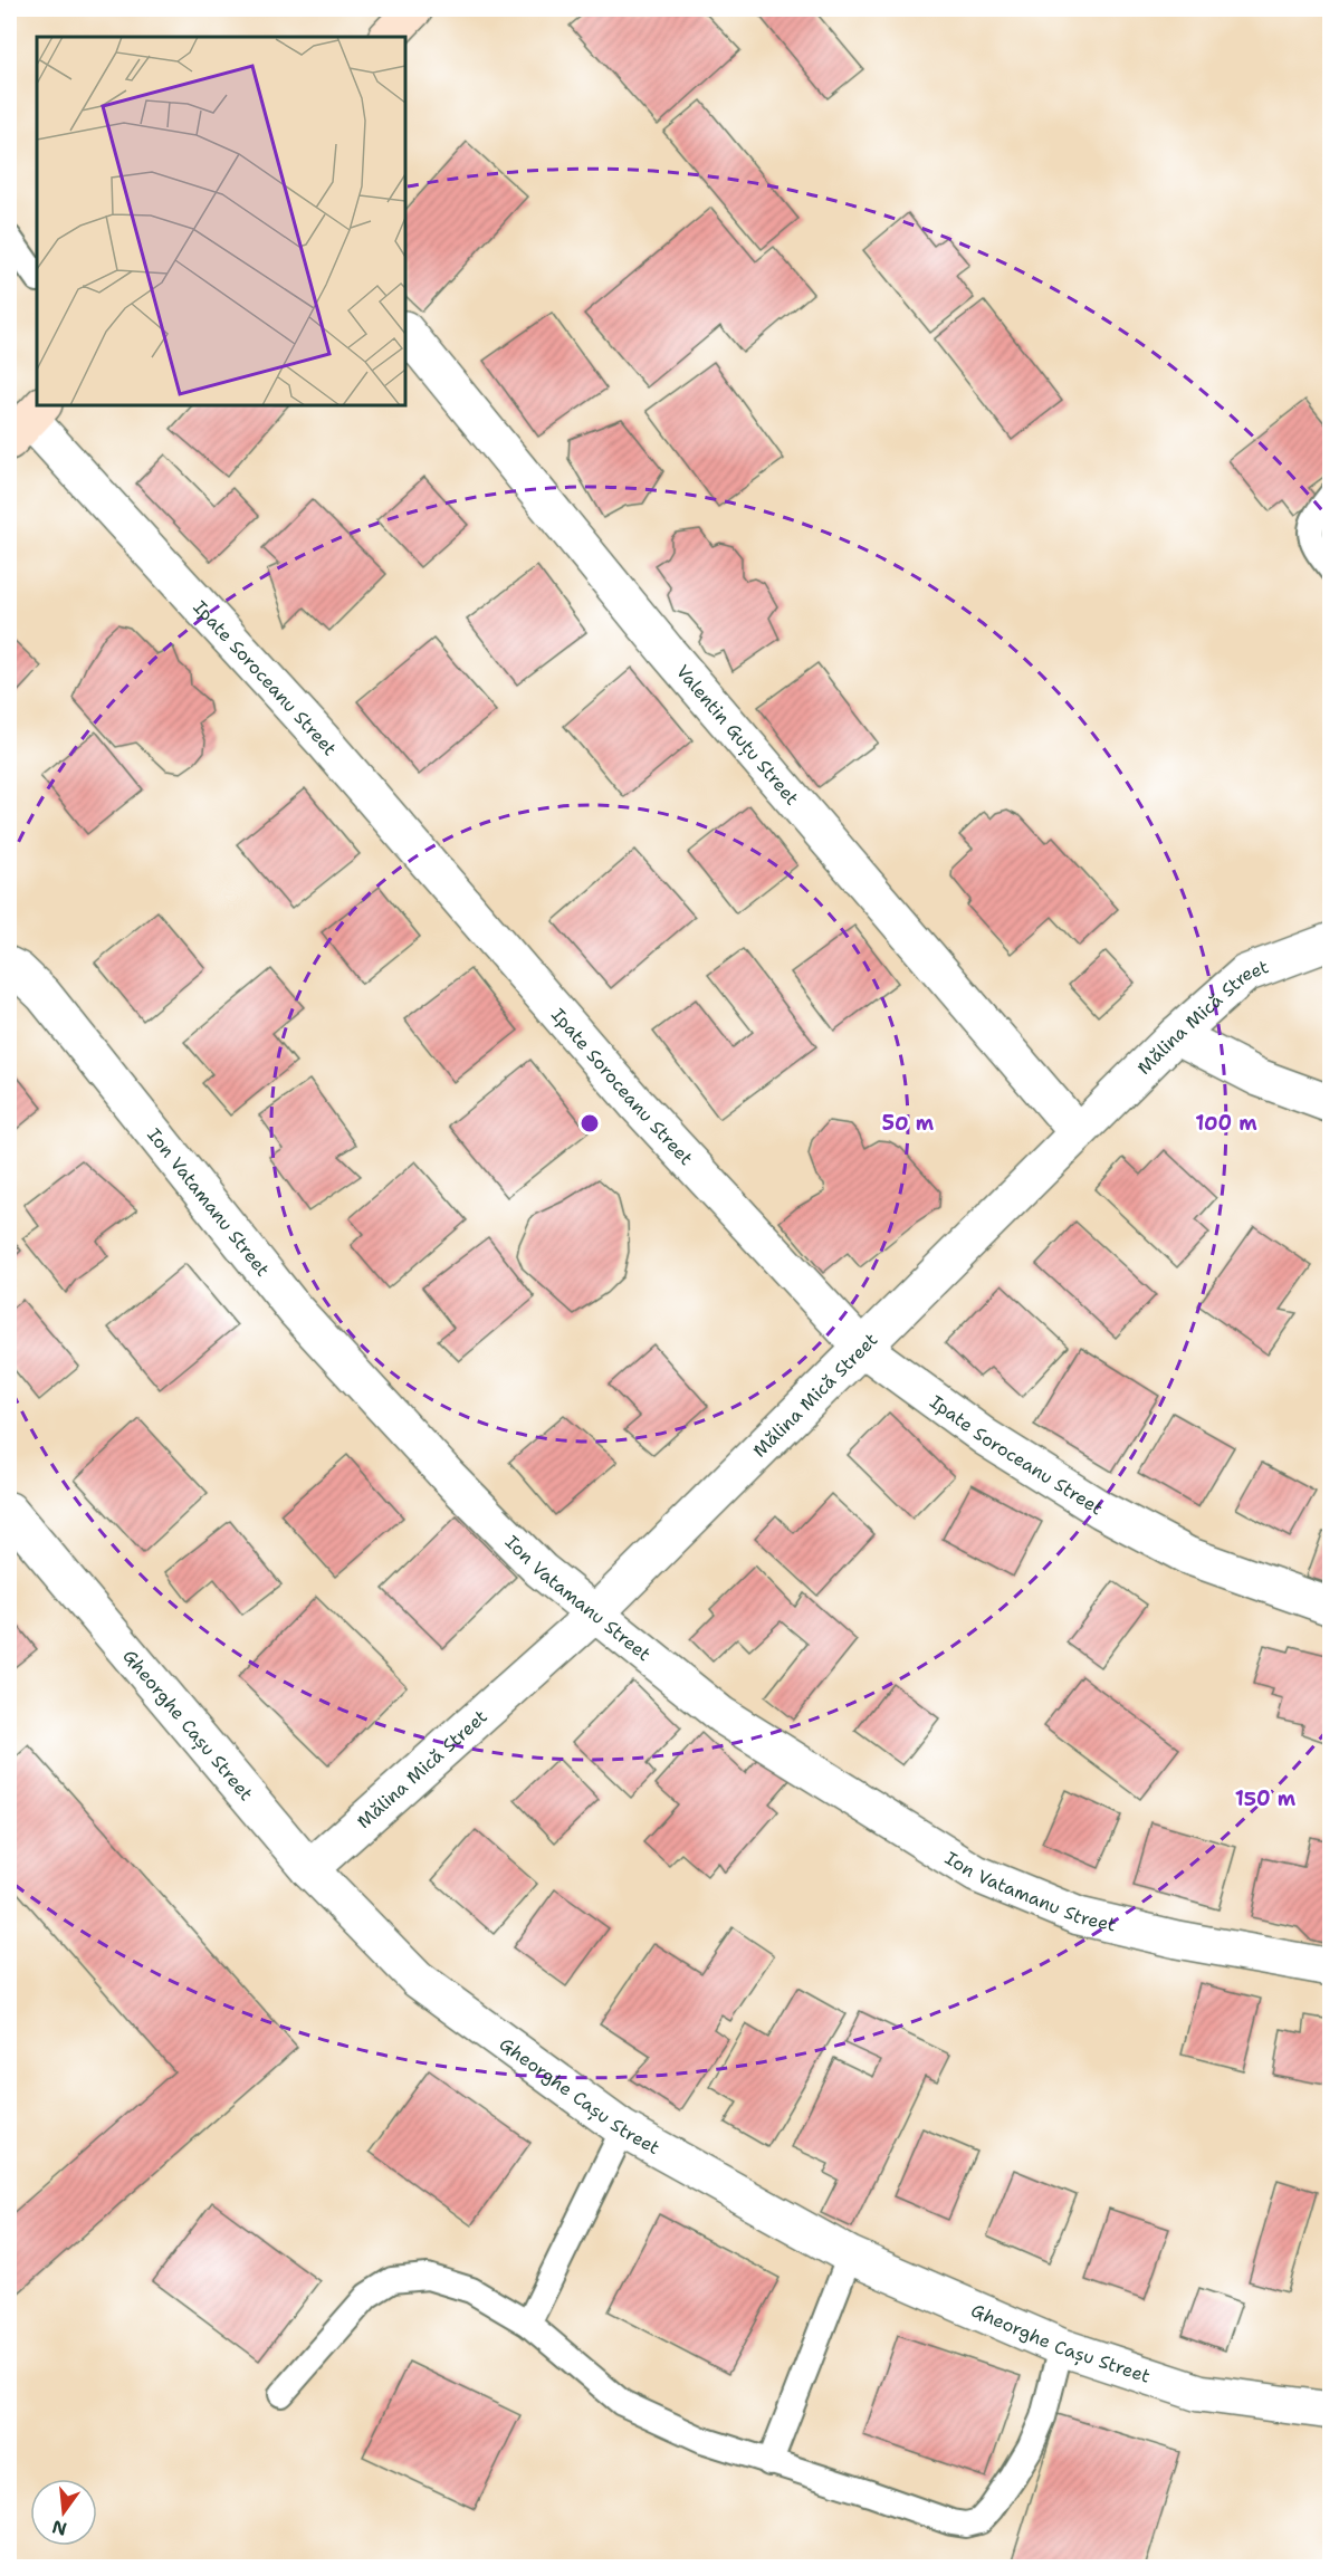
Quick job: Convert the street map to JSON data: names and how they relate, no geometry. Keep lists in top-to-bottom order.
{
  "streets": {
    "street": [
      "Ipate Soroceanu Street",
      "Valentin Guțu Street",
      "Mălina Mică Street",
      "Ion Vatamanu Street",
      "Gheorghe Cașu Street"
    ]
  },
  "crossings": [
    ["Ipate Soroceanu Street", "Mălina Mică Street"],
    ["Valentin Guțu Street", "Mălina Mică Street"],
    ["Mălina Mică Street", "Ion Vatamanu Street"],
    ["Mălina Mică Street", "Gheorghe Cașu Street"]
  ],
  "north": "bottom",
  "rings": ["50 m", "100 m", "150 m"]
}
